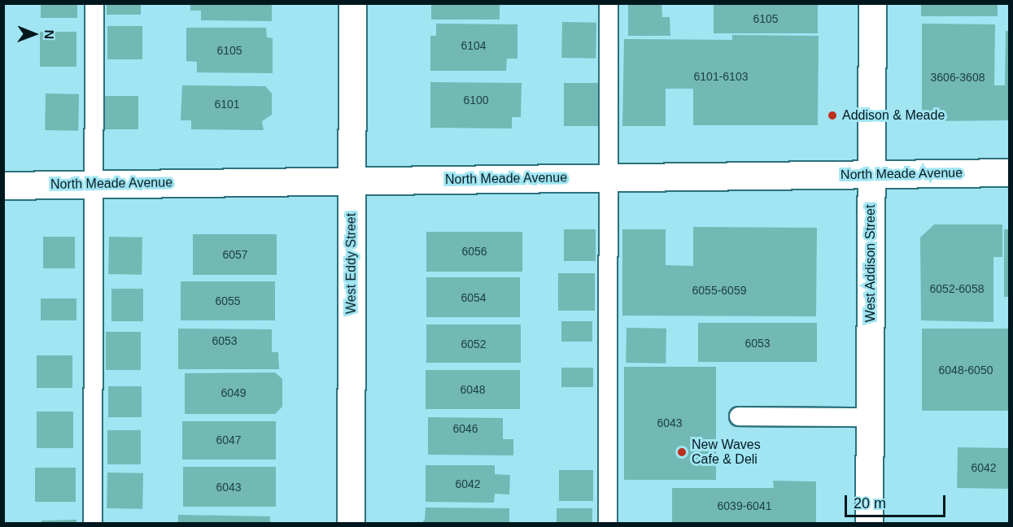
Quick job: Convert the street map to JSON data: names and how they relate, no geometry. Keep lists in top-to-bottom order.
{
  "streets": {
    "street": ["North Meade Avenue", "West Eddy Street", "West Addison Street"]
  },
  "crossings": [
    ["North Meade Avenue", "West Eddy Street"],
    ["North Meade Avenue", "West Addison Street"]
  ],
  "places": ["Addison & Meade", "New Waves Cafe & Deli"],
  "house_numbers": [
    "6105",
    "6104",
    "6105",
    "6101-6103",
    "3606-3608",
    "6100",
    "6101",
    "6056",
    "6057",
    "6052-6058",
    "6055-6059",
    "6054",
    "6055",
    "6053",
    "6053",
    "6052",
    "6048-6050",
    "6048",
    "6049",
    "6043",
    "6046",
    "6047",
    "6042",
    "6042",
    "6043",
    "6039-6041"
  ],
  "scale_bar": "20 m",
  "north": "right"
}
